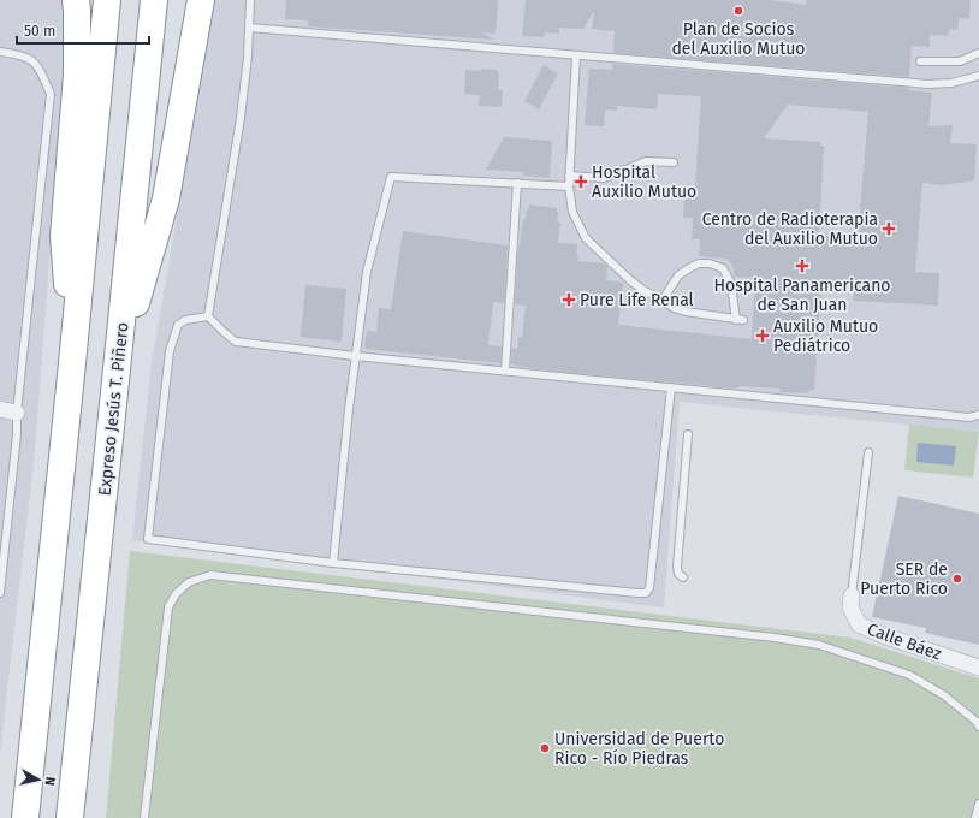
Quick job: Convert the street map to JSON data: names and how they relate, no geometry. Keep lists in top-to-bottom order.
{
  "streets": {
    "highway": ["Expreso Jesús T. Piñero"],
    "street": ["Calle Báez"]
  },
  "places": {
    "other": ["Plan de Socios del Auxilio Mutuo", "SER de Puerto Rico", "Universidad de Puerto Rico - Río Piedras"],
    "health": [
      "Hospital Auxilio Mutuo",
      "Centro de Radioterapia del Auxilio Mutuo",
      "Hospital Panamericano de San Juan",
      "Pure Life Renal",
      "Auxilio Mutuo Pediátrico"
    ]
  },
  "scale_bar": "50 m",
  "north": "right"
}
